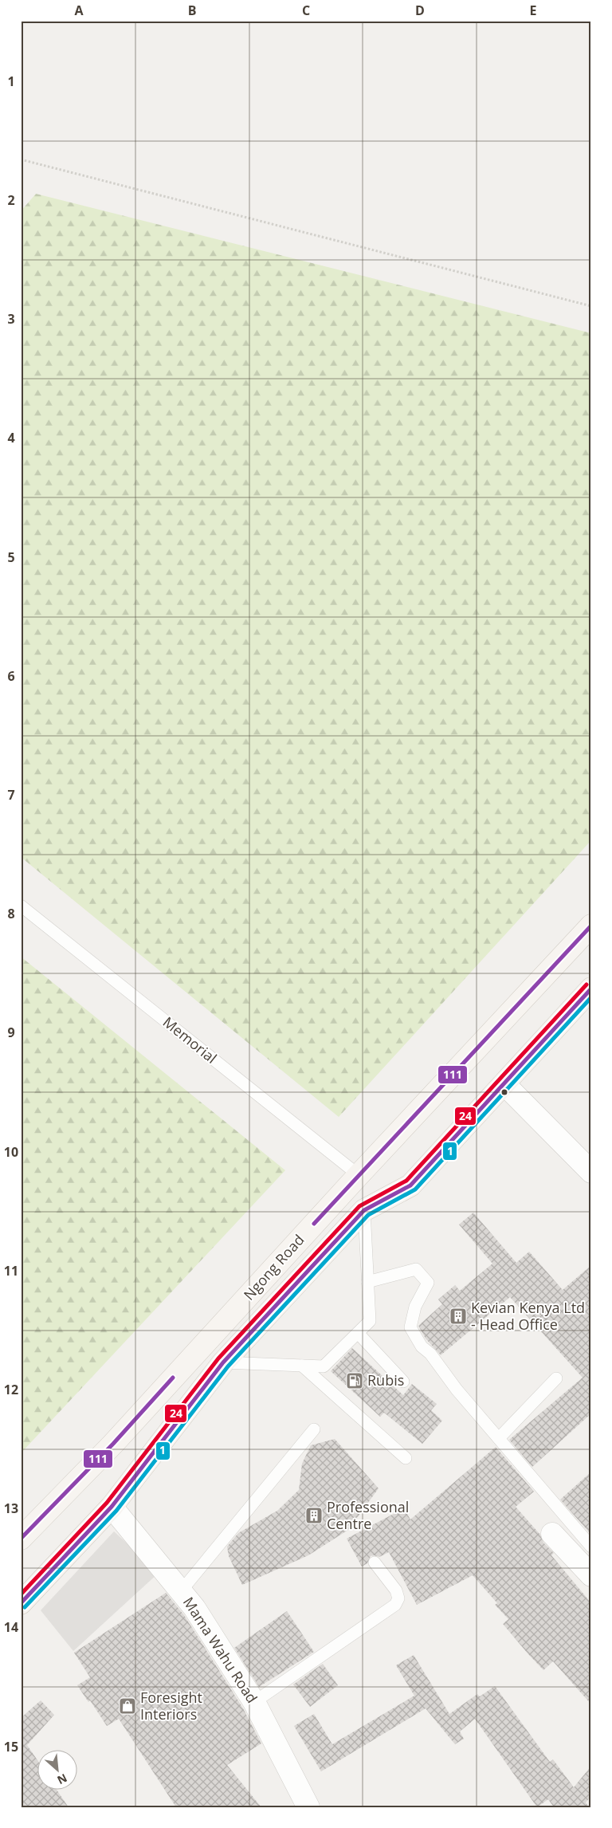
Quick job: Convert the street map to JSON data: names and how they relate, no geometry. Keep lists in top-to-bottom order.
{
  "streets": {
    "main road": ["Ngong Road"],
    "street": ["Mama Wahu Road"],
    "lane": ["Memorial"]
  },
  "crossings": [
    ["Memorial", "Ngong Road"],
    ["Ngong Road", "Mama Wahu Road"]
  ],
  "places": {
    "building": ["Kevian Kenya Ltd - Head Office", "Professional Centre"],
    "fuel station": ["Rubis"],
    "shop": ["Foresight Interiors"]
  },
  "lines": ["transit line 111", "transit line 24", "transit line 1"],
  "north": "bottom right",
  "grid": {
    "columns": [
      "A",
      "B",
      "C",
      "D",
      "E"
    ],
    "rows": [
      "1",
      "2",
      "3",
      "4",
      "5",
      "6",
      "7",
      "8",
      "9",
      "10",
      "11",
      "12",
      "13",
      "14",
      "15"
    ]
  }
}
